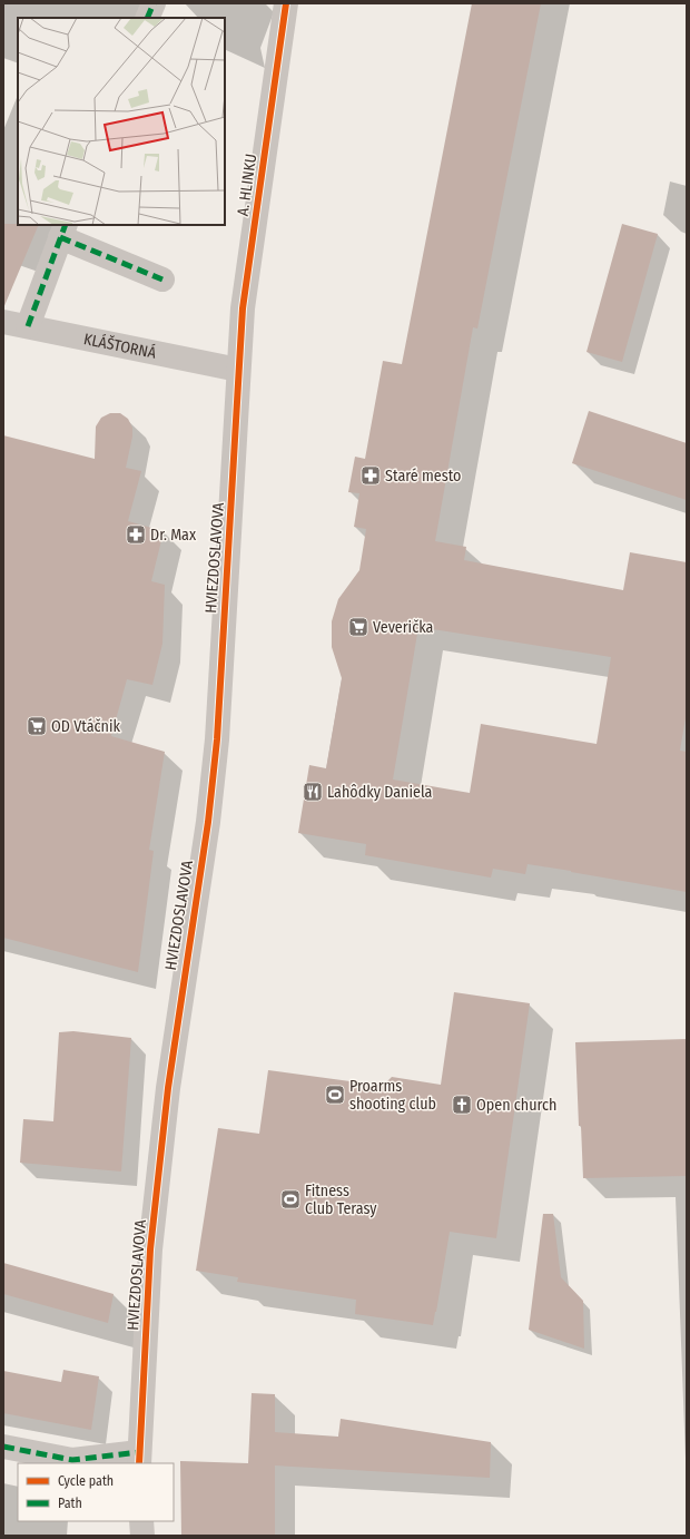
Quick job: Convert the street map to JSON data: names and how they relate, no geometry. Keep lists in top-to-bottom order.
{
  "streets": {
    "street": ["A. HLINKU", "KLÁŠTORNÁ", "HVIEZDOSLAVOVA"]
  },
  "crossings": [
    ["A. HLINKU", "KLÁŠTORNÁ"],
    ["A. HLINKU", "HVIEZDOSLAVOVA"],
    ["KLÁŠTORNÁ", "HVIEZDOSLAVOVA"]
  ],
  "places": {
    "pharmacy": ["Staré mesto", "Dr. Max"],
    "supermarket": ["Veverička", "OD Vtáčnik"],
    "restaurant": ["Lahôdky Daniela"],
    "sports": ["Proarms shooting club", "Fitness Club Terasy"],
    "church": ["Open church"]
  },
  "legend": ["Cycle path", "Path"]
}
